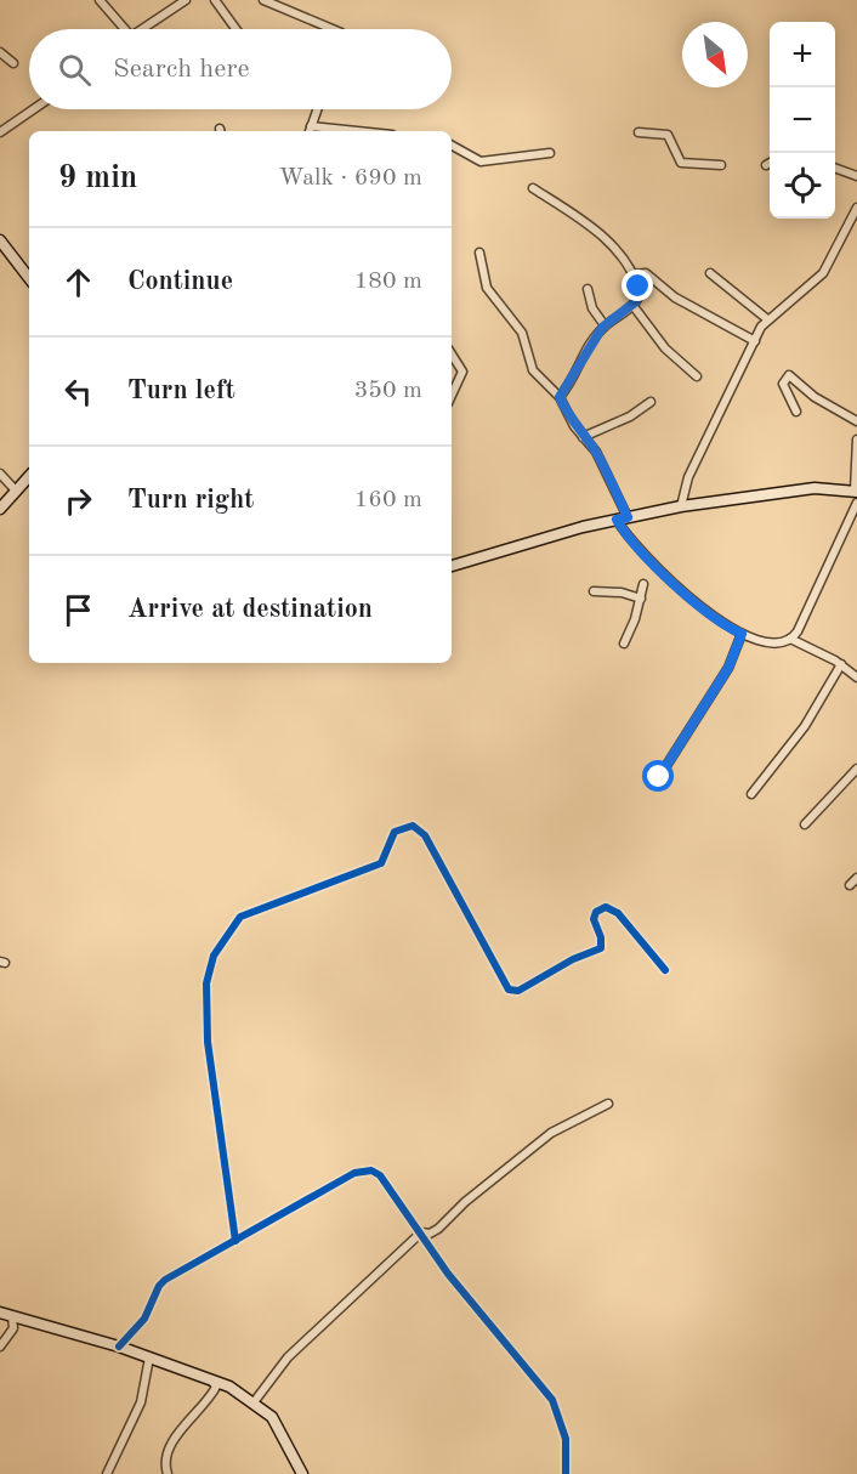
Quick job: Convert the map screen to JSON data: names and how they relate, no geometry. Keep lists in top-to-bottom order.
{
  "north": "bottom right",
  "page": {
    "map_buttons": ["+", "−"],
    "search": "Search here",
    "heading": ["9 min", "Walk · 690 m"],
    "list": [
      ["Continue", "180 m"],
      ["Turn left", "350 m"],
      ["Turn right", "160 m"],
      "Arrive at destination"
    ]
  }
}
